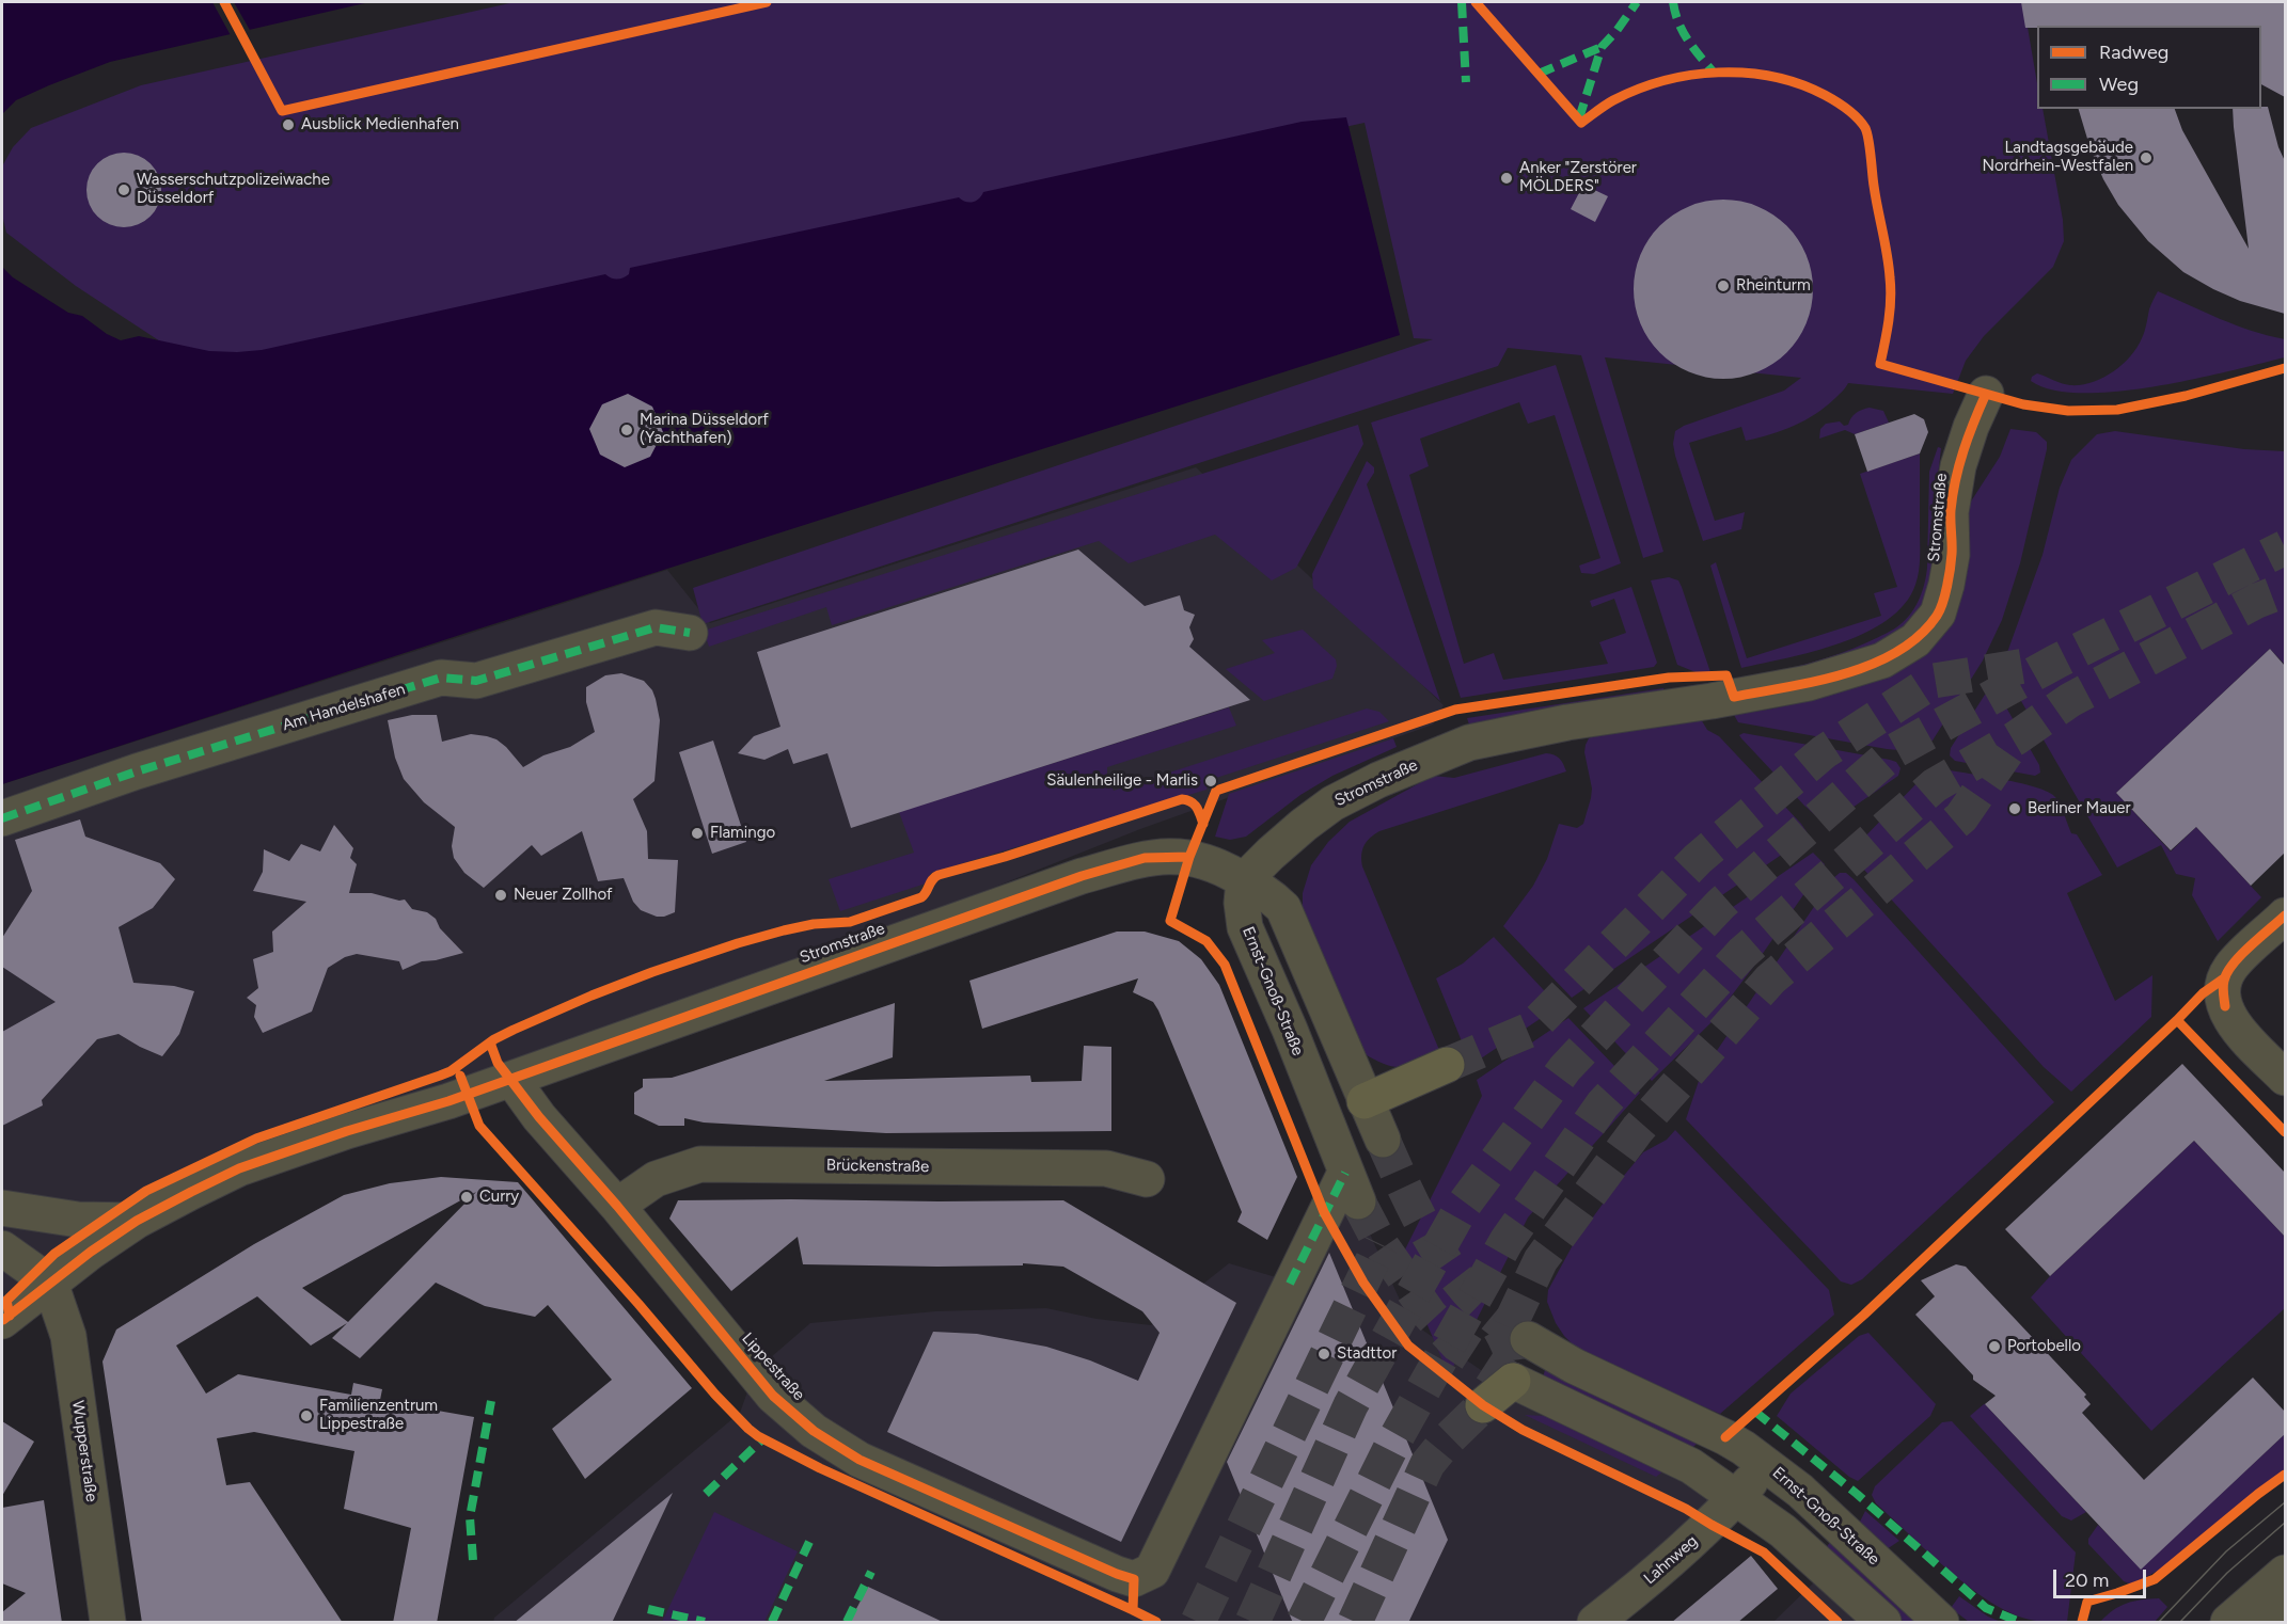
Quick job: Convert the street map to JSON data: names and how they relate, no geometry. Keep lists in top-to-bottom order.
{
  "streets": {
    "street": [
      "Stromstraße",
      "Am Handelshafen",
      "Ernst-Gnoß-Straße",
      "Brückenstraße",
      "Lippestraße",
      "Wupperstraße",
      "Lahnweg"
    ]
  },
  "crossings": [
    ["Stromstraße", "Ernst-Gnoß-Straße"],
    ["Stromstraße", "Lippestraße"],
    ["Stromstraße", "Wupperstraße"],
    ["Ernst-Gnoß-Straße", "Lippestraße"],
    ["Ernst-Gnoß-Straße", "Lahnweg"],
    ["Brückenstraße", "Lippestraße"]
  ],
  "places": [
    "Ausblick Medienhafen",
    "Landtagsgebäude Nordrhein-Westfalen",
    "Anker \"Zerstörer MÖLDERS\"",
    "Wasserschutzpolizeiwache Düsseldorf",
    "Rheinturm",
    "Marina Düsseldorf (Yachthafen)",
    "Säulenheilige - Marlis",
    "Berliner Mauer",
    "Flamingo",
    "Neuer Zollhof",
    "Curry",
    "Portobello",
    "Stadttor",
    "Familienzentrum Lippestraße"
  ],
  "legend": ["Radweg", "Weg"],
  "scale_bar": "20 m"
}
